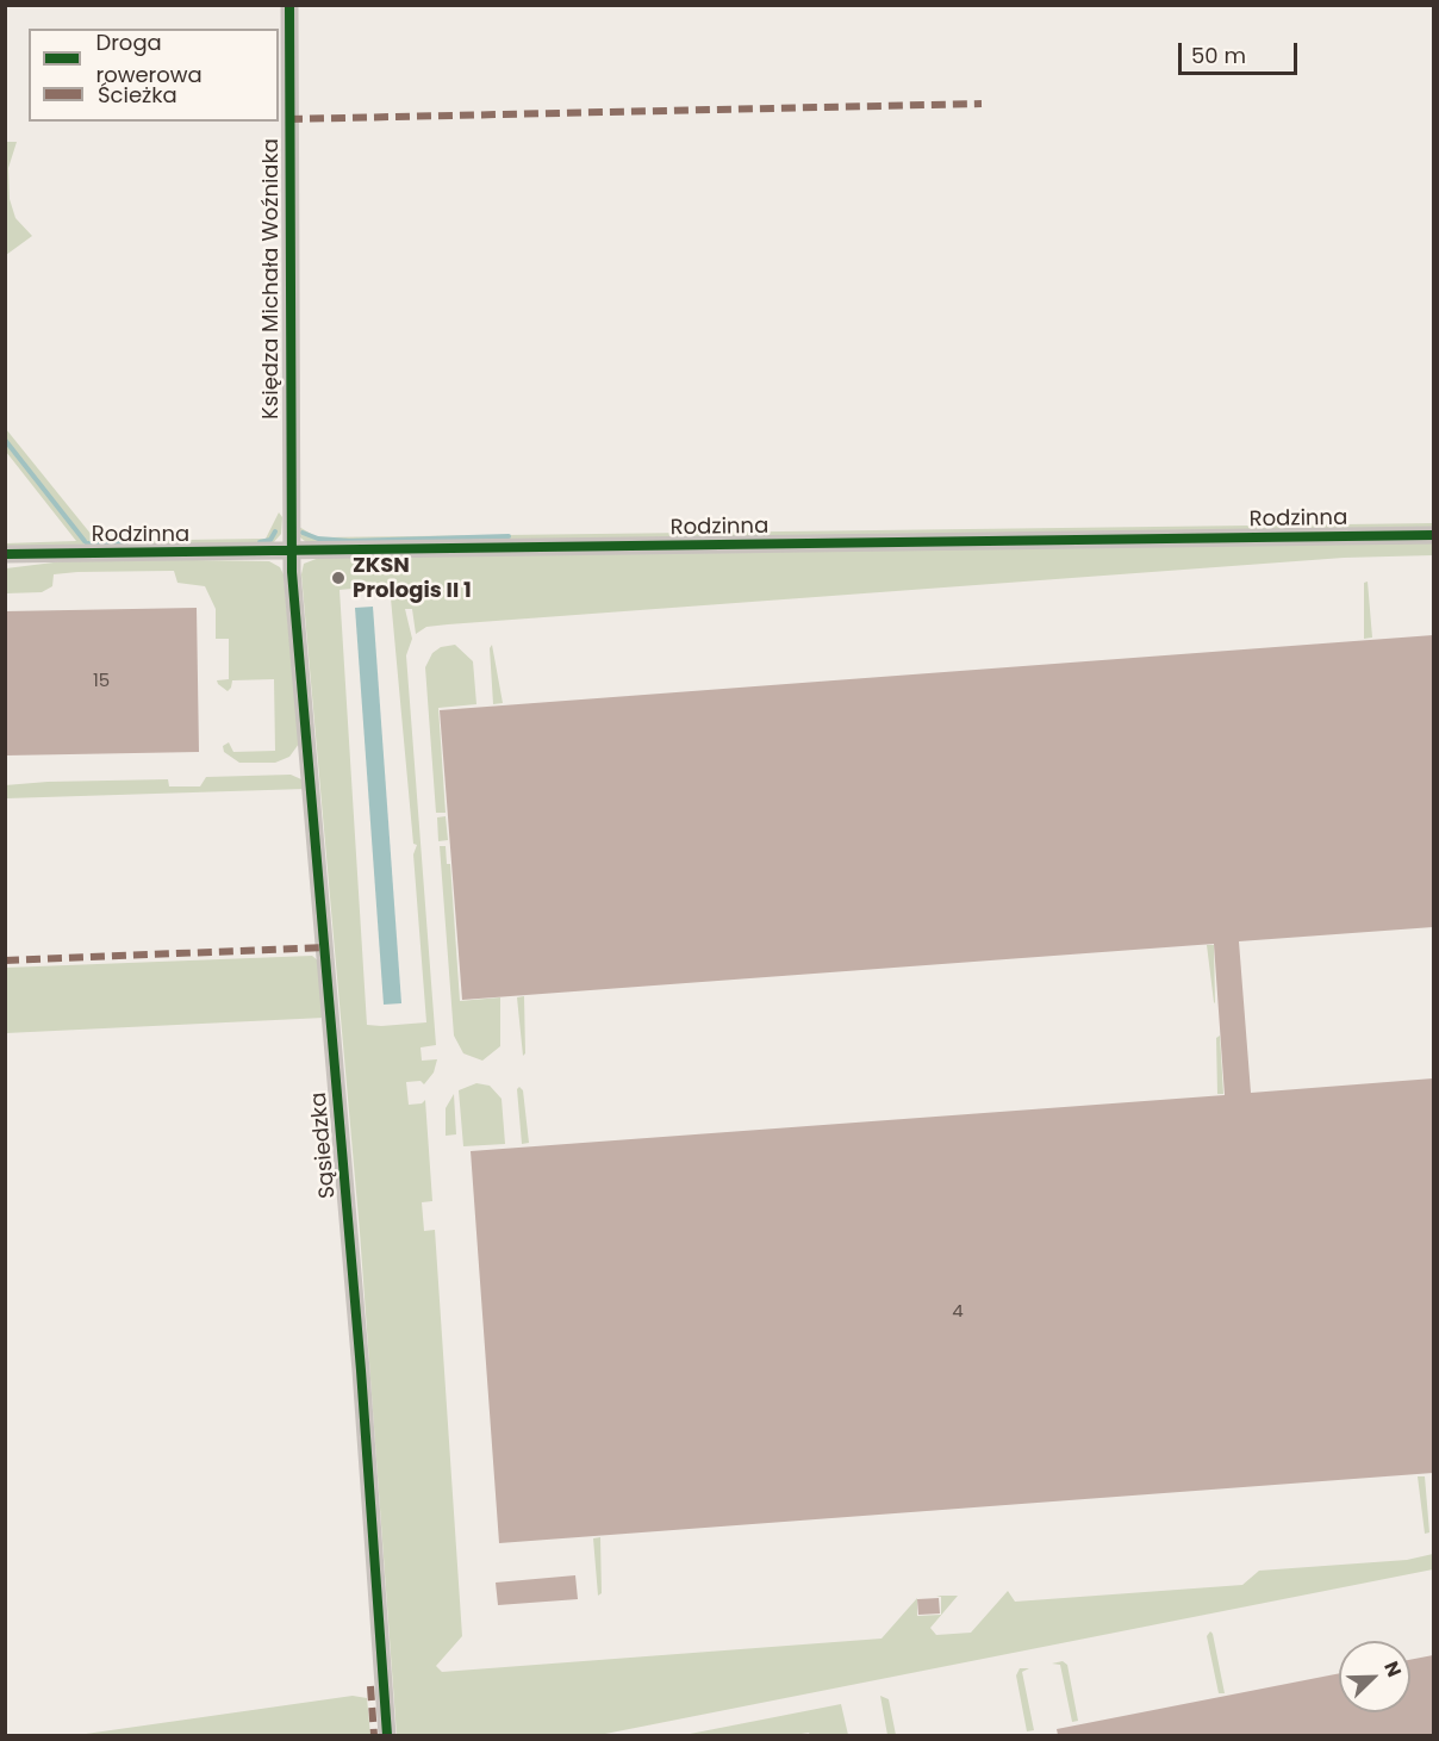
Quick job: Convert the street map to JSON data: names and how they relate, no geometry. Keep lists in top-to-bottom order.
{
  "streets": {
    "street": ["Księdza Michała Woźniaka", "Rodzinna", "Sąsiedzka"]
  },
  "crossings": [
    ["Księdza Michała Woźniaka", "Rodzinna"],
    ["Księdza Michała Woźniaka", "Sąsiedzka"],
    ["Rodzinna", "Sąsiedzka"]
  ],
  "places": ["ZKSN Prologis II 1"],
  "house_numbers": ["15", "4"],
  "legend": ["Droga rowerowa", "Ścieżka"],
  "scale_bar": "50 m",
  "north": "top right"
}
